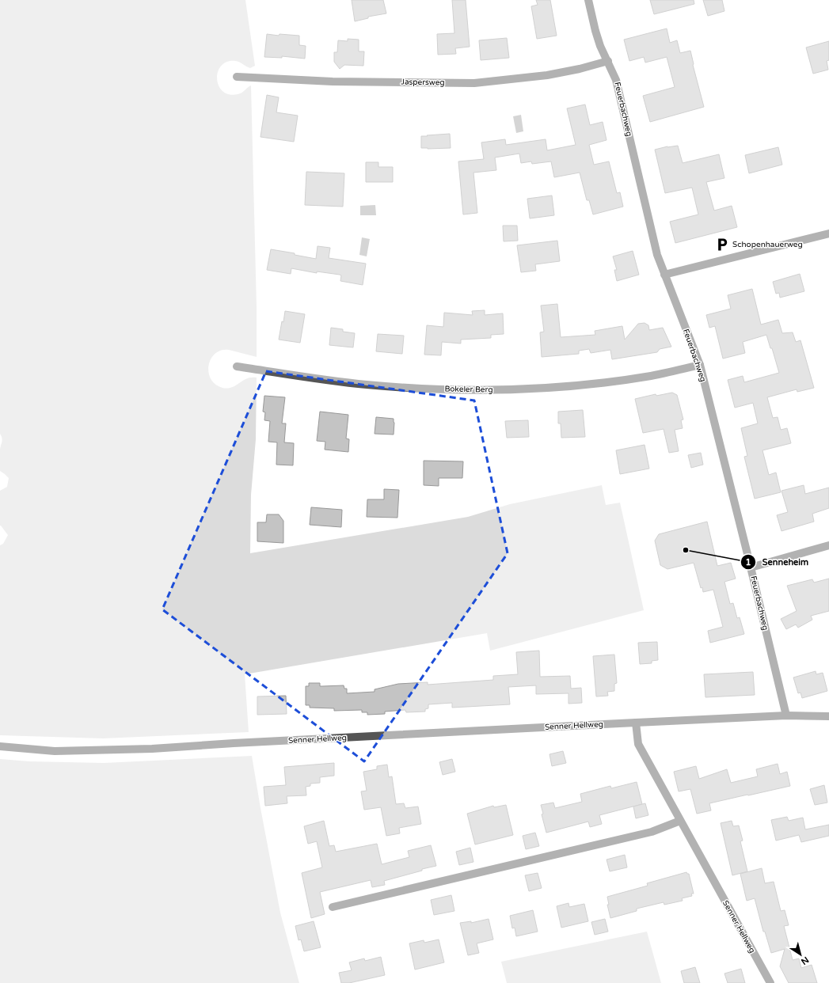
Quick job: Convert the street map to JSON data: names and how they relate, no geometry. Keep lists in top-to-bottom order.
{
  "streets": {
    "street": [
      "Jaspersweg",
      "Feuerbachweg",
      "Bokeler Berg",
      "Senner Hellweg"
    ]
  },
  "crossings": [
    ["Jaspersweg", "Feuerbachweg"],
    ["Feuerbachweg", "Bokeler Berg"],
    ["Feuerbachweg", "Senner Hellweg"]
  ],
  "places": {
    "parking": ["Schopenhauerweg"],
    "other": ["Senneheim"]
  },
  "north": "bottom right"
}
